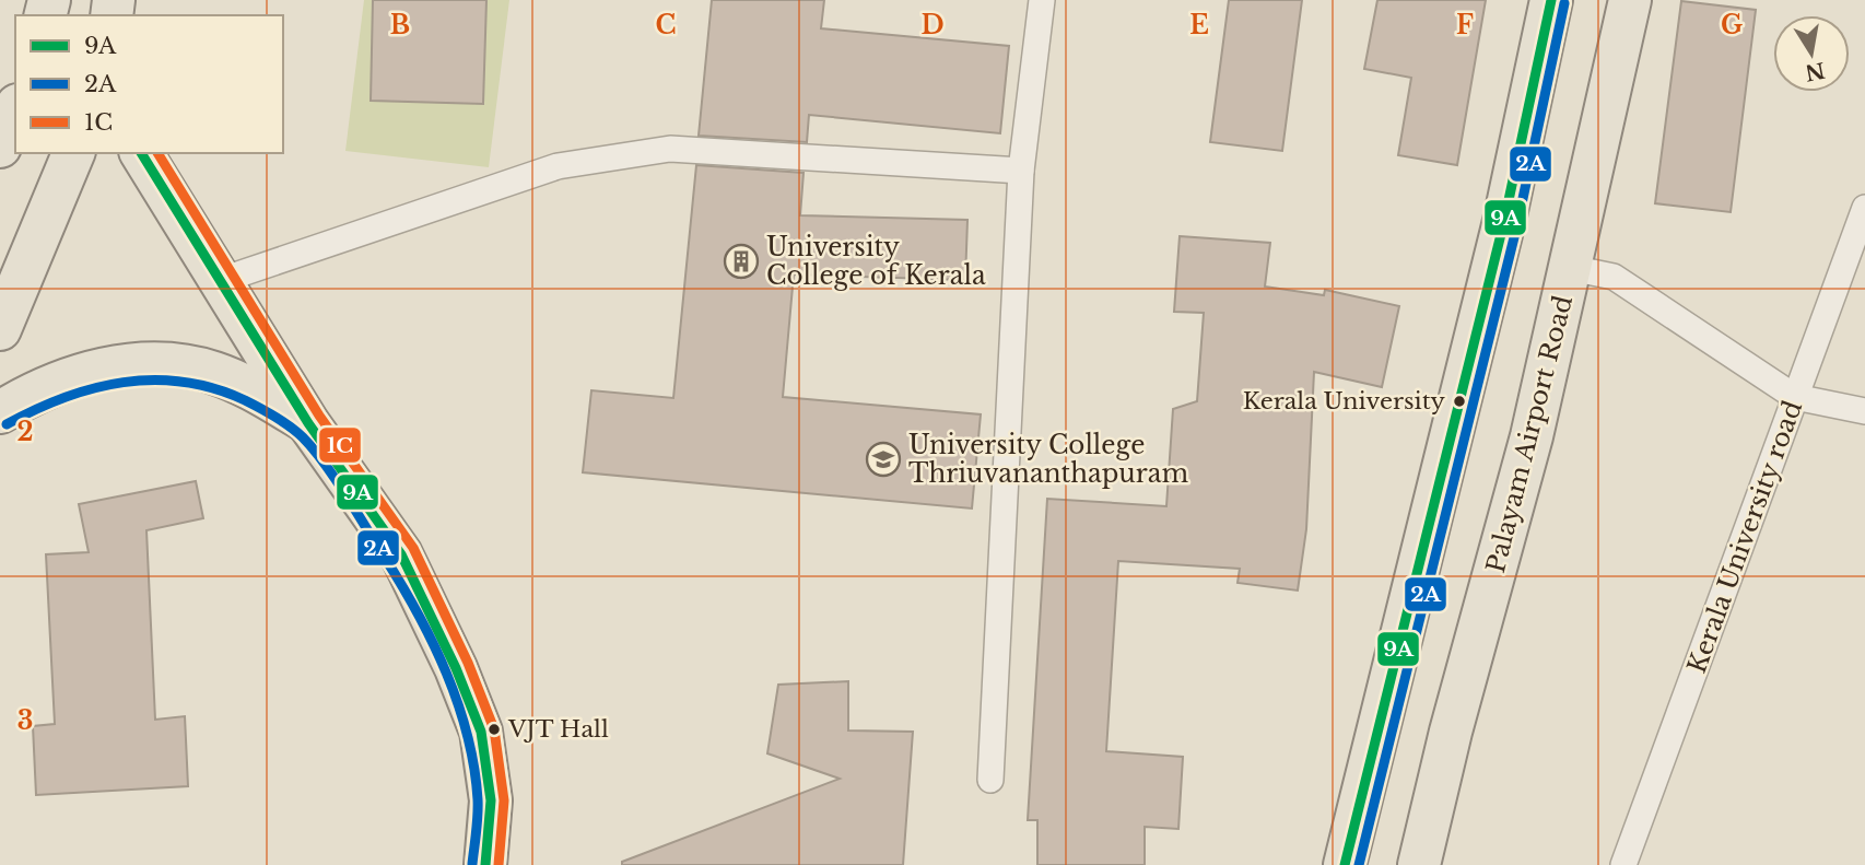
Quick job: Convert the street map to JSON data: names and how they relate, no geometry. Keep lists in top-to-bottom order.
{
  "streets": {
    "main road": ["Palayam Airport Road"],
    "lane": ["Kerala University road"]
  },
  "places": {
    "building": ["University College of Kerala"],
    "other": ["Kerala University", "VJT Hall"],
    "school or university": ["University College Thriuvananthapuram"]
  },
  "lines": ["transit line 9A", "transit line 2A", "transit line 1C"],
  "legend": ["9A", "2A", "1C"],
  "north": "bottom",
  "grid": {
    "columns": [
      "B",
      "C",
      "D",
      "E",
      "F",
      "G"
    ],
    "rows": ["2", "3"]
  }
}
